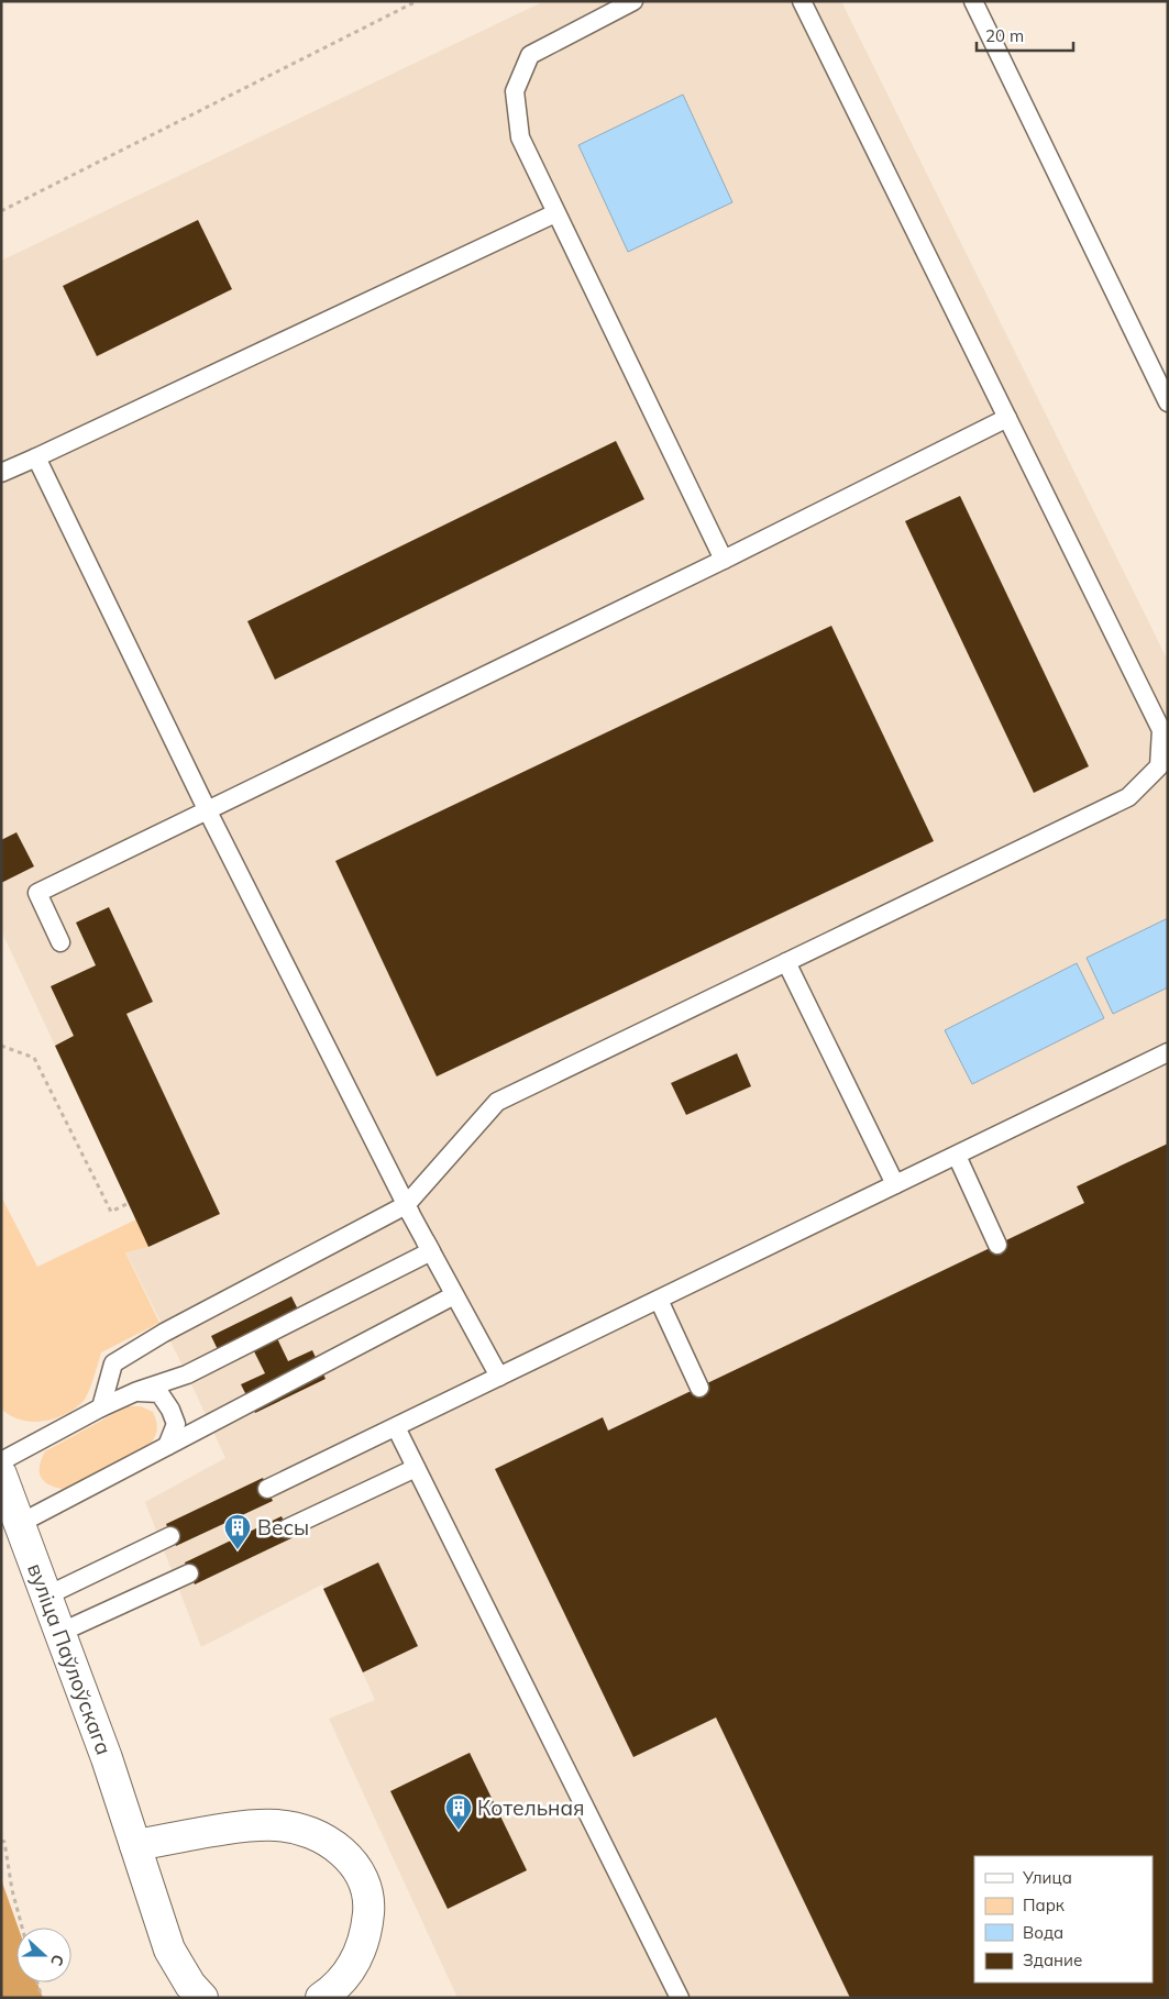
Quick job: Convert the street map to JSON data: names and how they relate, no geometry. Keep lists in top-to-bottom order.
{
  "streets": {
    "street": ["вуліца Паўлоўскага"]
  },
  "places": {
    "building": ["Весы", "Котельная"]
  },
  "legend": [
    "Улица",
    "Парк",
    "Вода",
    "Здание"
  ],
  "scale_bar": "20 m",
  "north": "right"
}
